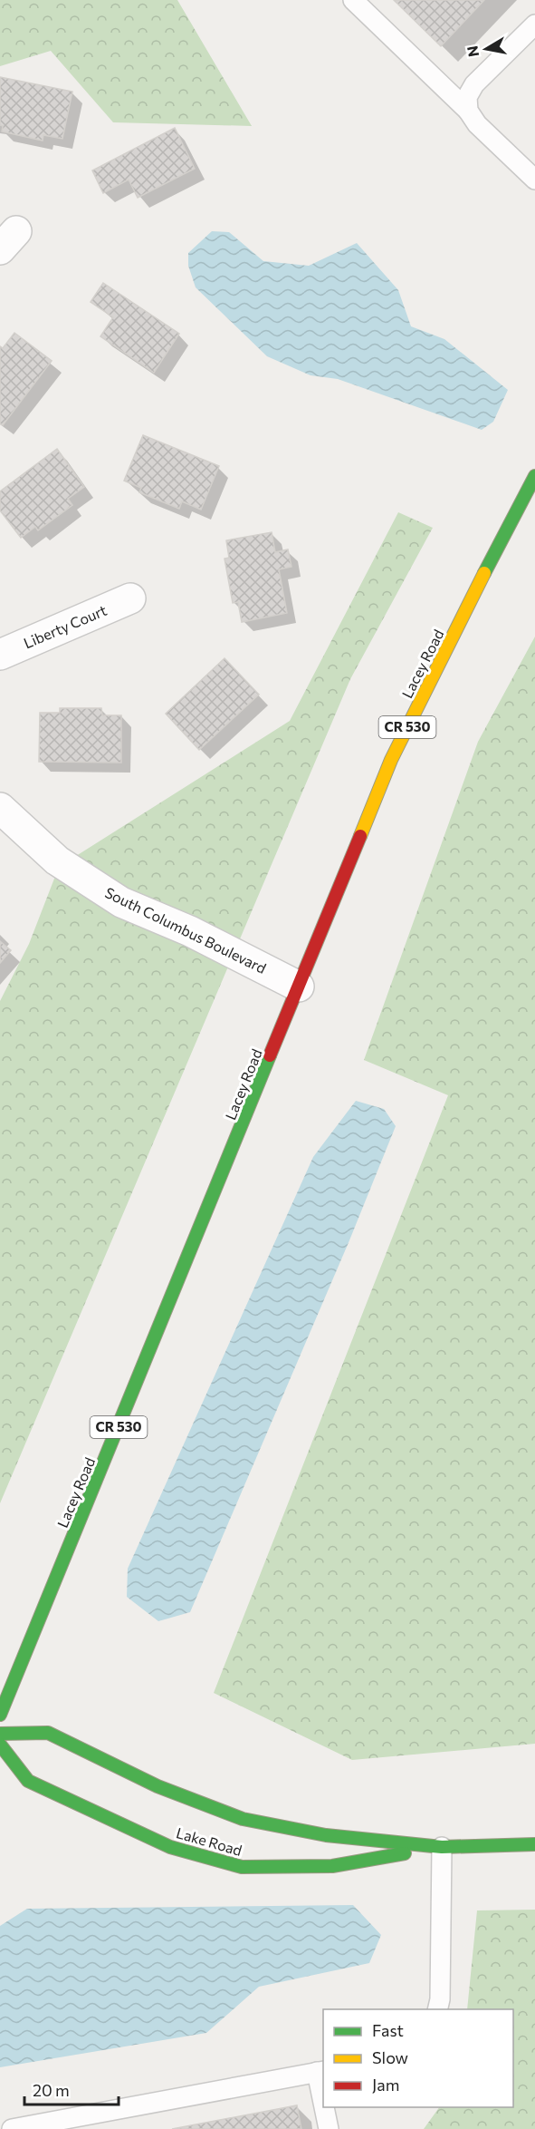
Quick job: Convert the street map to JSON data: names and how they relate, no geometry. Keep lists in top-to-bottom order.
{
  "streets": {
    "main road": ["Lacey Road", "CR 530", "Lake Road"],
    "street": ["Liberty Court", "South Columbus Boulevard"]
  },
  "crossings": [
    ["Lacey Road", "South Columbus Boulevard"]
  ],
  "legend": ["Fast", "Slow", "Jam"],
  "scale_bar": "20 m",
  "north": "left"
}
